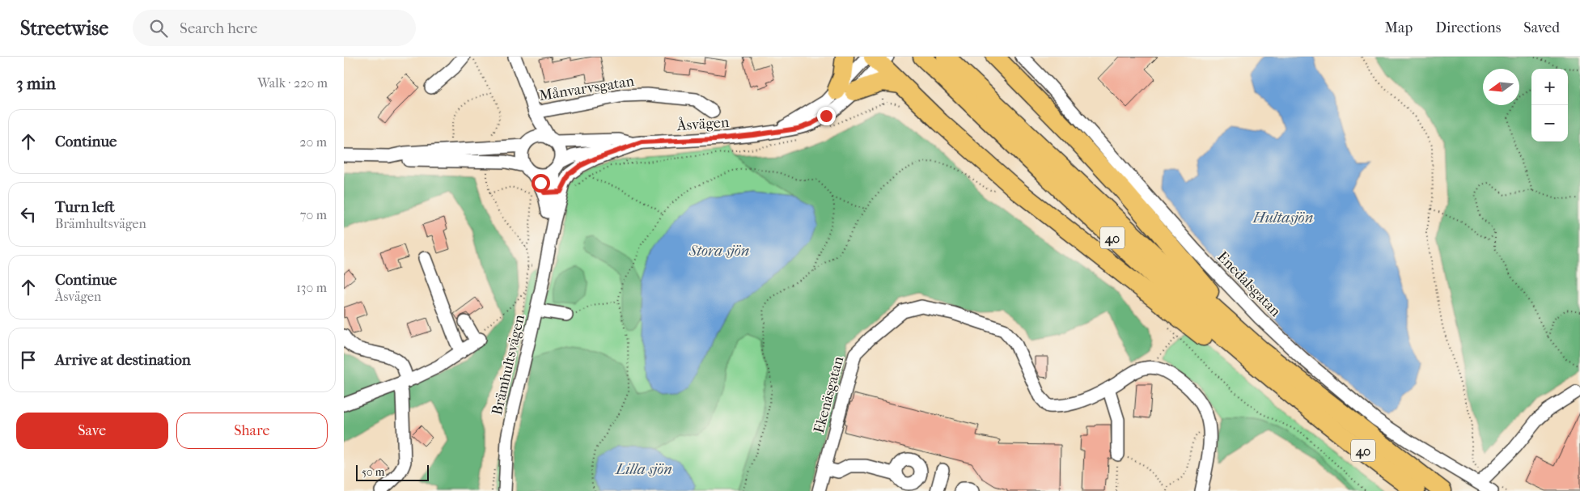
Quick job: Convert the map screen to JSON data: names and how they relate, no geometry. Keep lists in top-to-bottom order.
{
  "streets": {
    "highway": ["40"],
    "street": [
      "Månvarvsgatan",
      "Åsvägen",
      "Enedalsgatan",
      "Brämhultsvägen",
      "Ekenäsgatan"
    ]
  },
  "crossings": [
    ["Åsvägen", "Brämhultsvägen"]
  ],
  "water": ["Hultasjön", "Stora sjön", "Lilla sjön"],
  "scale_bar": "50 m",
  "north": "left",
  "page": {
    "header": "Streetwise",
    "search": "Search here",
    "nav": ["Map", "Directions", "Saved"],
    "heading": ["3 min", "Walk · 220 m"],
    "map_buttons": ["+", "−"],
    "list": [
      ["Continue", "20 m"],
      ["Turn left", "Brämhultsvägen", "70 m"],
      ["Continue", "Åsvägen", "130 m"],
      "Arrive at destination"
    ],
    "buttons": ["Save", "Share"],
    "scale": "50 m"
  }
}
